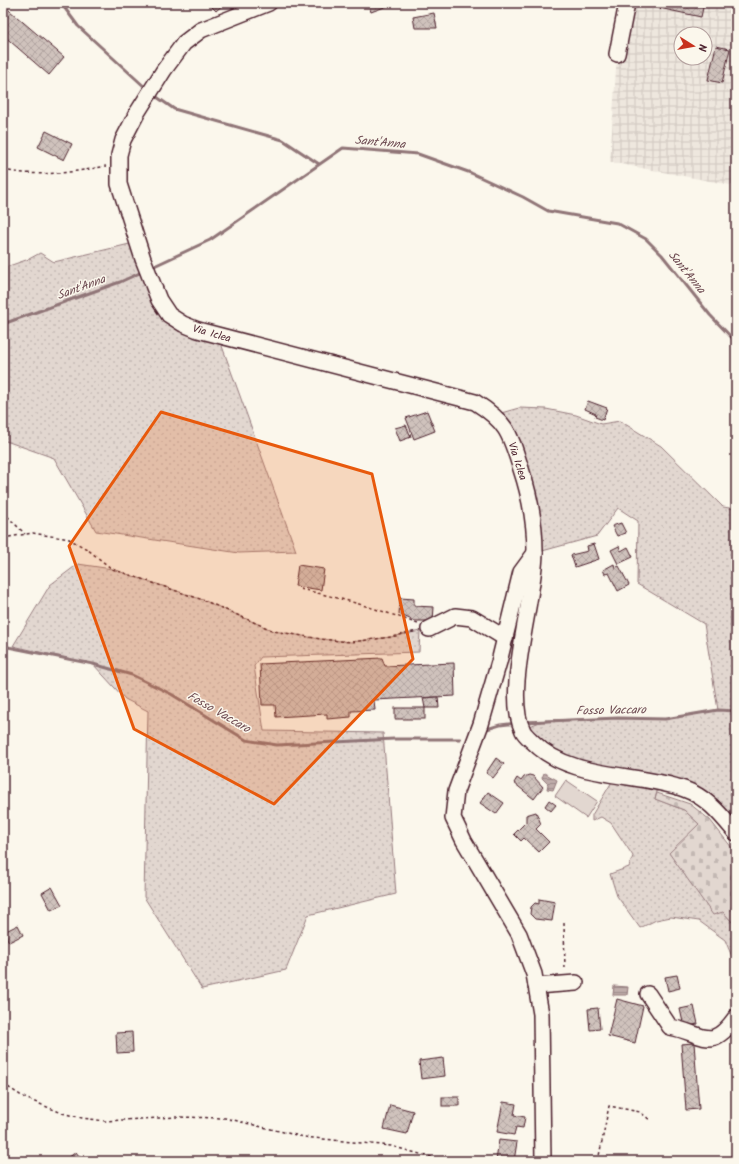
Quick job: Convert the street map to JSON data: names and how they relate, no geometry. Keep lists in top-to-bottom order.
{
  "streets": {
    "street": ["Via Iclea"]
  },
  "water": ["Sant'Anna", "Fosso Vaccaro"],
  "north": "right"
}
